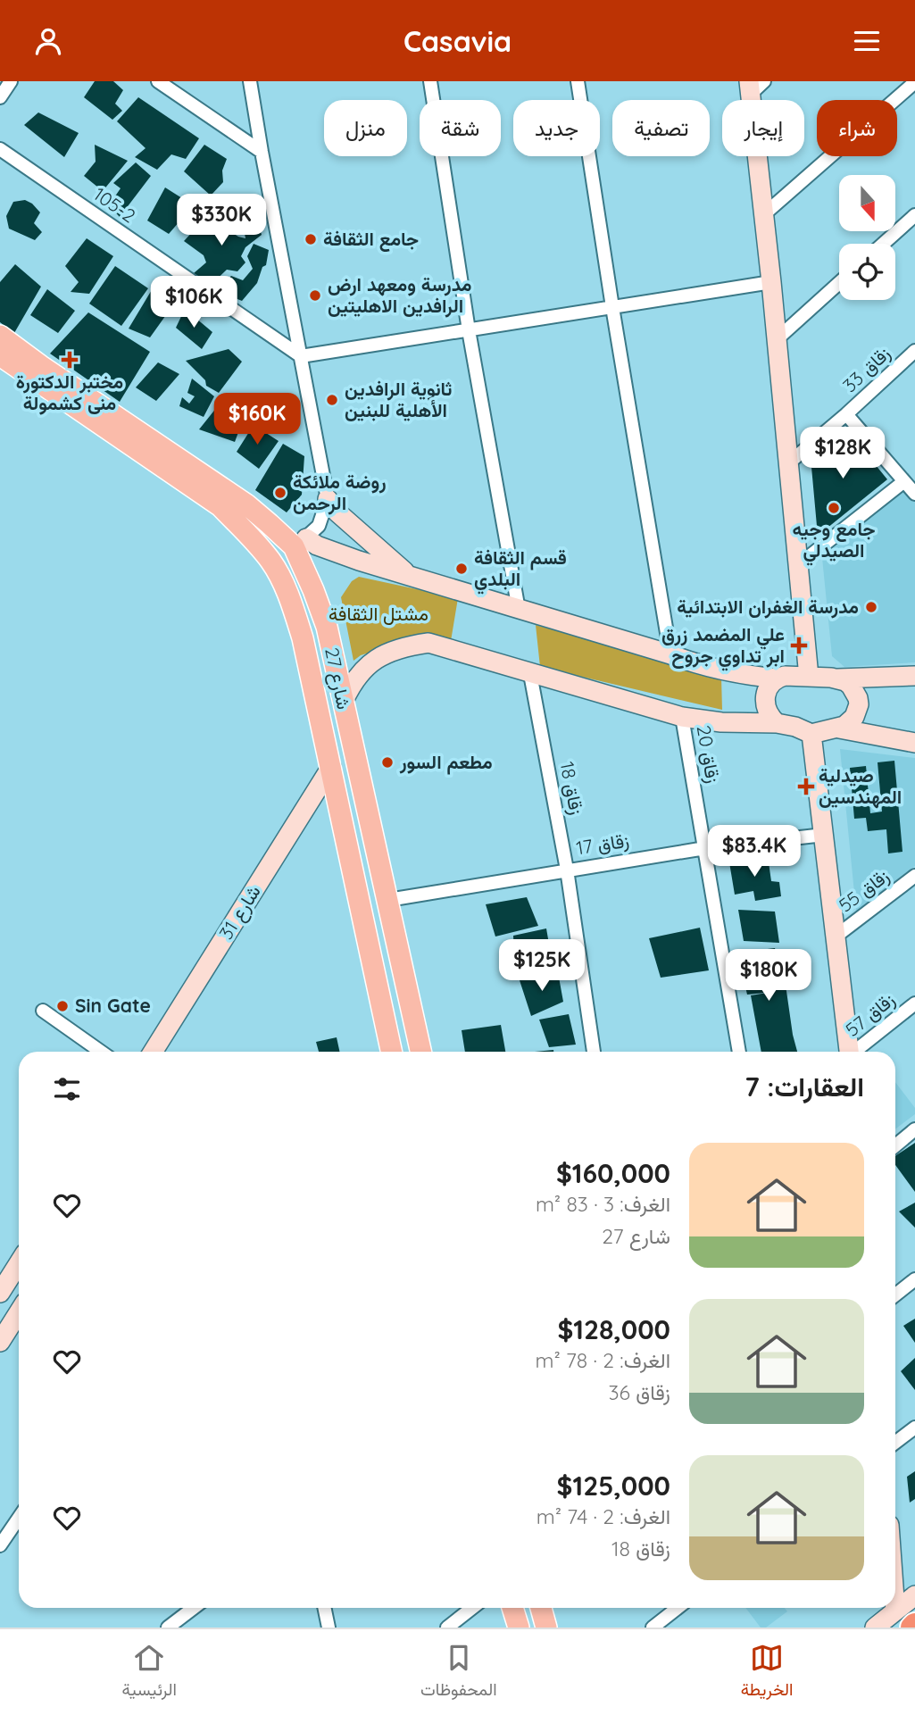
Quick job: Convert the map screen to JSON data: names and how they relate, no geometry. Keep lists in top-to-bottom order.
{
  "streets": {
    "main road": ["شارع 27"],
    "street": [
      "105-2",
      "زقاق 33",
      "زقاق 20",
      "زقاق 18",
      "زقاق 17",
      "زقاق 55",
      "شارع 31",
      "زقاق 57"
    ]
  },
  "crossings": [
    ["شارع 27", "زقاق 17"],
    ["شارع 27", "شارع 31"],
    ["زقاق 20", "زقاق 17"],
    ["زقاق 18", "زقاق 17"]
  ],
  "parks": ["مشتل الثقافة"],
  "places": {
    "other": [
      "جامع الثقافة",
      "مدرسة ومعهد ارض الرافدين الاهليتين",
      "ثانوية الرافدين الأهلية للبنين",
      "روضة ملائكة الرحمن",
      "جامع وجيه الصيدلي",
      "قسم الثقافة البلدي",
      "مدرسة الغفران الابتدائية",
      "مطعم السور",
      "Sin Gate"
    ],
    "health": ["مختبر الدكتورة منى كشمولة", "علي المضمد زرق ابر تداوي جروح", "صيدلية المهندسين"]
  },
  "north": "bottom",
  "page": {
    "header": "Casavia",
    "chip": [
      "شراء",
      "إيجار",
      "تصفية",
      "جديد",
      "شقة",
      "منزل"
    ],
    "price": [
      "$330K",
      "$106K",
      "$160K",
      "$128K",
      "$83.4K",
      "$125K",
      "$180K"
    ],
    "heading": "العقارات: 7",
    "list": [
      {
        "name": "$160,000",
        "note": "الغرف: 3 · 83 m² · شارع 27"
      },
      {
        "name": "$128,000",
        "note": "الغرف: 2 · 78 m² · زقاق 36"
      },
      {
        "name": "$125,000",
        "note": "الغرف: 2 · 74 m² · زقاق 18"
      }
    ],
    "tabs": ["الخريطة", "المحفوظات", "الرئيسية"]
  }
}
